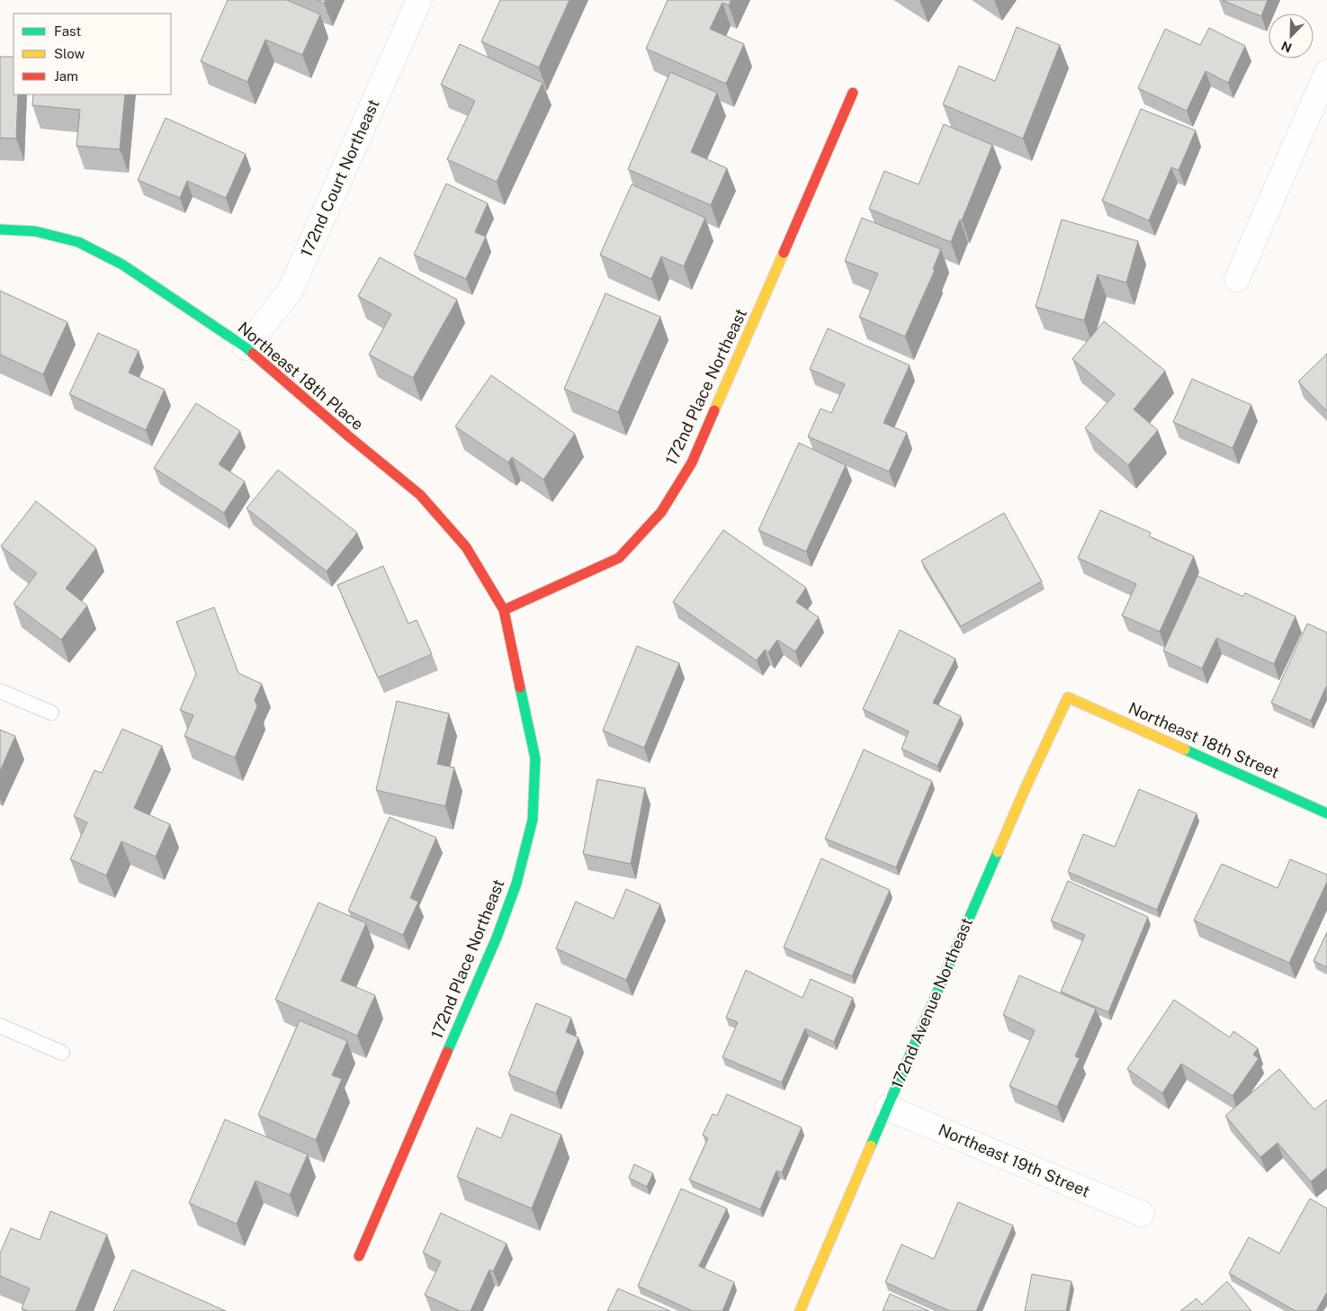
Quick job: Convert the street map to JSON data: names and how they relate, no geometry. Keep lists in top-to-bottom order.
{
  "streets": {
    "street": [
      "172nd Court Northeast",
      "Northeast 18th Place",
      "172nd Place Northeast",
      "Northeast 18th Street",
      "172nd Avenue Northeast",
      "Northeast 19th Street"
    ]
  },
  "crossings": [
    ["172nd Court Northeast", "Northeast 18th Place"],
    ["Northeast 18th Place", "172nd Place Northeast"],
    ["Northeast 18th Street", "172nd Avenue Northeast"],
    ["172nd Avenue Northeast", "Northeast 19th Street"]
  ],
  "legend": ["Fast", "Slow", "Jam"],
  "north": "bottom left"
}
